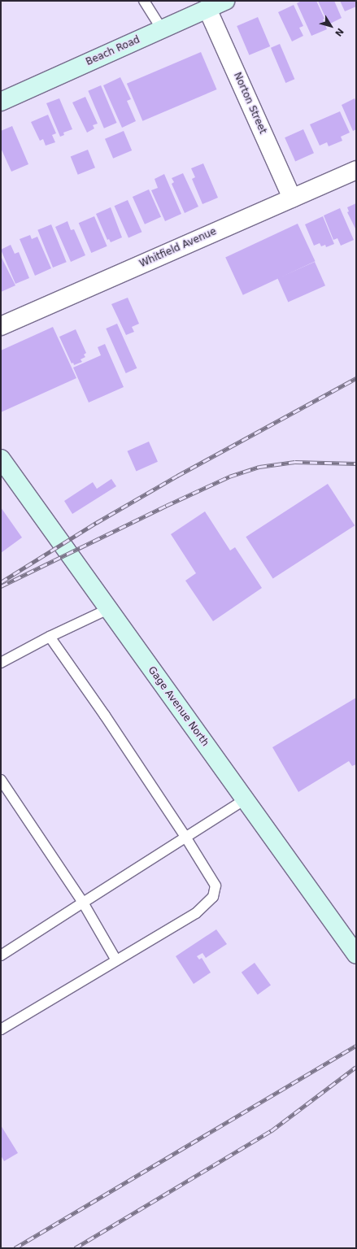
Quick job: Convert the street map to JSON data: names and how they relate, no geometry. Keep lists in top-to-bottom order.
{
  "streets": {
    "main road": ["Beach Road", "Gage Avenue North"],
    "street": ["Norton Street", "Whitfield Avenue"]
  },
  "crossings": [
    ["Beach Road", "Norton Street"],
    ["Norton Street", "Whitfield Avenue"]
  ],
  "north": "bottom right"
}
